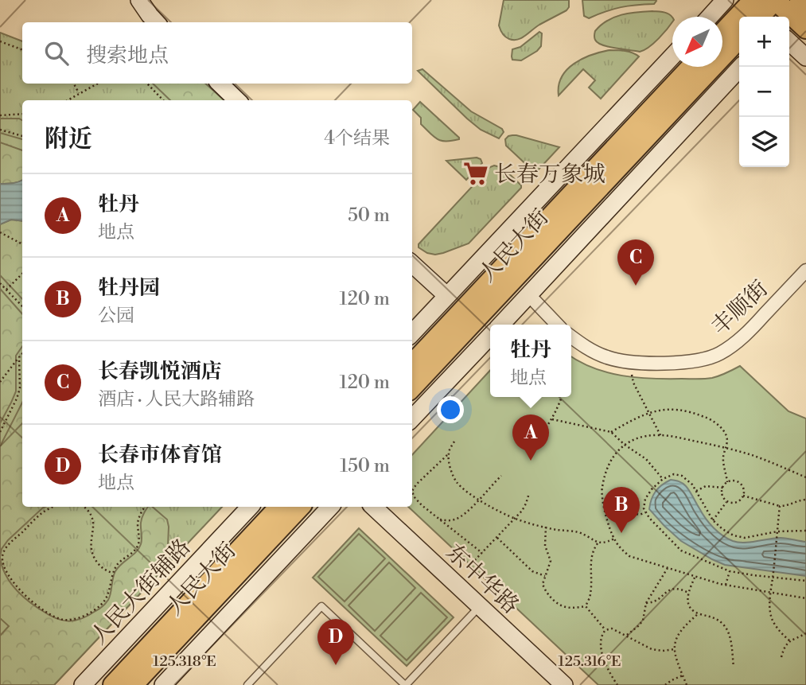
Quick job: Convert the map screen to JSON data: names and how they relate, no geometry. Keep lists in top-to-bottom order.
{
  "streets": {
    "main road": ["人民大街", "东中华路", "人民大街辅路"],
    "street": ["丰顺街"]
  },
  "places": {
    "supermarket": ["长春万象城"]
  },
  "north": "bottom left",
  "page": {
    "map_buttons": ["+", "−"],
    "search": "搜索地点",
    "heading": ["附近", "4个结果"],
    "list": [
      {
        "mark": "A",
        "name": "牡丹",
        "note": "地点",
        "value": "50 m"
      },
      {
        "mark": "B",
        "name": "牡丹园",
        "note": "公园",
        "value": "120 m"
      },
      {
        "mark": "C",
        "name": "长春凯悦酒店",
        "note": "酒店 · 人民大路辅路",
        "value": "120 m"
      },
      {
        "mark": "D",
        "name": "长春市体育馆",
        "note": "地点",
        "value": "150 m"
      }
    ],
    "pins": [
      "C",
      "A",
      "B",
      "D"
    ],
    "popup": ["牡丹", "地点"]
  },
  "coordinates": ["125.318°E", "125.316°E"]
}
